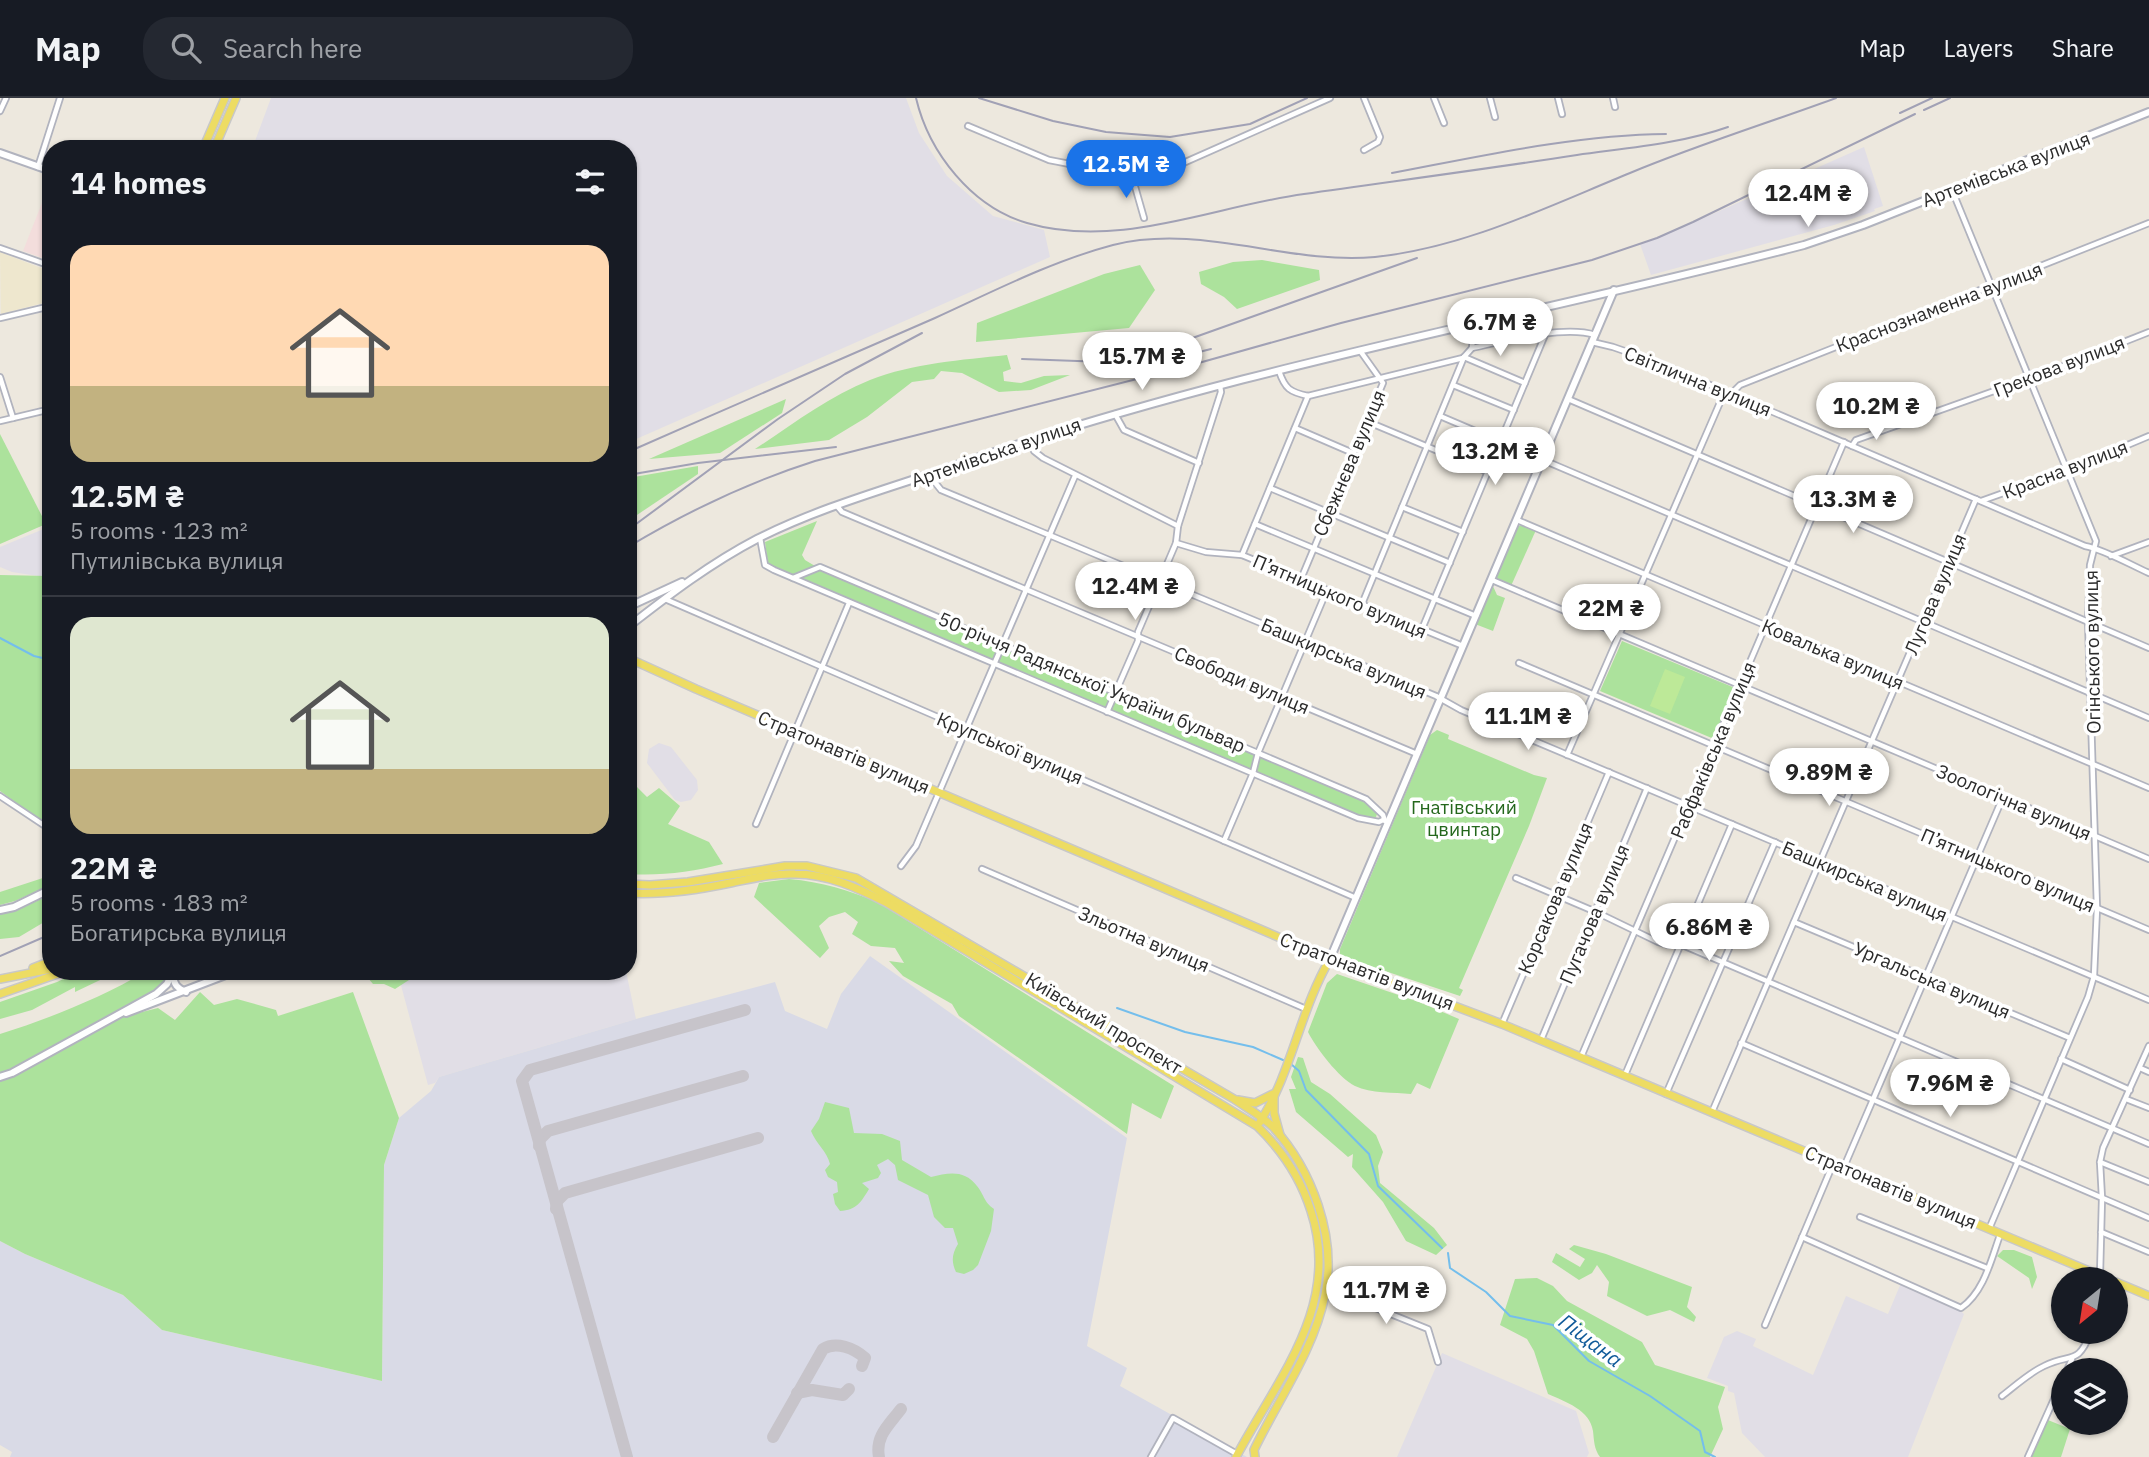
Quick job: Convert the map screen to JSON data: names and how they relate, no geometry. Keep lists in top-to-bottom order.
{
  "streets": {
    "main road": ["Артемівська вулиця", "Стратонавтів вулиця", "Київський проспект"],
    "street": [
      "Краснознаменна вулиця",
      "Грекова вулиця",
      "Світлична вулиця",
      "Сбежнєва вулиця",
      "Красна вулиця",
      "Лугова вулиця",
      "П’ятницького вулиця",
      "Огінського вулиця",
      "Ковалька вулиця",
      "Башкирська вулиця",
      "Свободи вулиця",
      "50-річчя Радянської України бульвар",
      "Крупської вулиця",
      "Рабфаківська вулиця",
      "Зоологічна вулиця",
      "Корсакова вулиця",
      "Пугачова вулиця",
      "Зльотна вулиця",
      "Ургальська вулиця"
    ]
  },
  "crossings": [
    ["Артемівська вулиця", "Сбежнєва вулиця"],
    ["Артемівська вулиця", "Огінського вулиця"],
    ["Артемівська вулиця", "Башкирська вулиця"],
    ["Артемівська вулиця", "Свободи вулиця"],
    ["Артемівська вулиця", "50-річчя Радянської України бульвар"],
    ["Артемівська вулиця", "Крупської вулиця"],
    ["Краснознаменна вулиця", "Світлична вулиця"],
    ["Краснознаменна вулиця", "Огінського вулиця"],
    ["Грекова вулиця", "Світлична вулиця"],
    ["Грекова вулиця", "Огінського вулиця"],
    ["Світлична вулиця", "Красна вулиця"],
    ["Світлична вулиця", "Лугова вулиця"],
    ["Світлична вулиця", "Огінського вулиця"],
    ["Світлична вулиця", "Рабфаківська вулиця"],
    ["Сбежнєва вулиця", "П’ятницького вулиця"],
    ["Красна вулиця", "Лугова вулиця"],
    ["Красна вулиця", "Огінського вулиця"],
    ["Лугова вулиця", "П’ятницького вулиця"],
    ["Лугова вулиця", "Ковалька вулиця"],
    ["Лугова вулиця", "Башкирська вулиця"],
    ["Лугова вулиця", "Стратонавтів вулиця"],
    ["Лугова вулиця", "Зоологічна вулиця"],
    ["Лугова вулиця", "Ургальська вулиця"],
    ["П’ятницького вулиця", "Огінського вулиця"],
    ["П’ятницького вулиця", "Рабфаківська вулиця"],
    ["Огінського вулиця", "Ковалька вулиця"],
    ["Огінського вулиця", "Башкирська вулиця"],
    ["Огінського вулиця", "Стратонавтів вулиця"],
    ["Огінського вулиця", "Зоологічна вулиця"],
    ["Огінського вулиця", "Ургальська вулиця"],
    ["Ковалька вулиця", "Рабфаківська вулиця"],
    ["Башкирська вулиця", "Рабфаківська вулиця"],
    ["Башкирська вулиця", "Корсакова вулиця"],
    ["Башкирська вулиця", "Пугачова вулиця"],
    ["Рабфаківська вулиця", "Стратонавтів вулиця"],
    ["Рабфаківська вулиця", "Зоологічна вулиця"],
    ["Стратонавтів вулиця", "Корсакова вулиця"],
    ["Стратонавтів вулиця", "Пугачова вулиця"]
  ],
  "water": ["Піщана"],
  "parks": ["Гнатівський цвинтар"],
  "north": "bottom left",
  "page": {
    "header": "Map",
    "search": "Search here",
    "nav": ["Map", "Layers", "Share"],
    "price": [
      "12.5M ₴",
      "12.4M ₴",
      "6.7M ₴",
      "15.7M ₴",
      "10.2M ₴",
      "13.2M ₴",
      "13.3M ₴",
      "12.4M ₴",
      "22M ₴",
      "11.1M ₴",
      "9.89M ₴",
      "6.86M ₴",
      "7.96M ₴",
      "11.7M ₴"
    ],
    "heading": "14 homes",
    "list": [
      {
        "name": "12.5M ₴",
        "note": "5 rooms · 123 m² · Путилівська вулиця"
      },
      {
        "name": "22M ₴",
        "note": "5 rooms · 183 m² · Богатирська вулиця"
      }
    ]
  }
}
